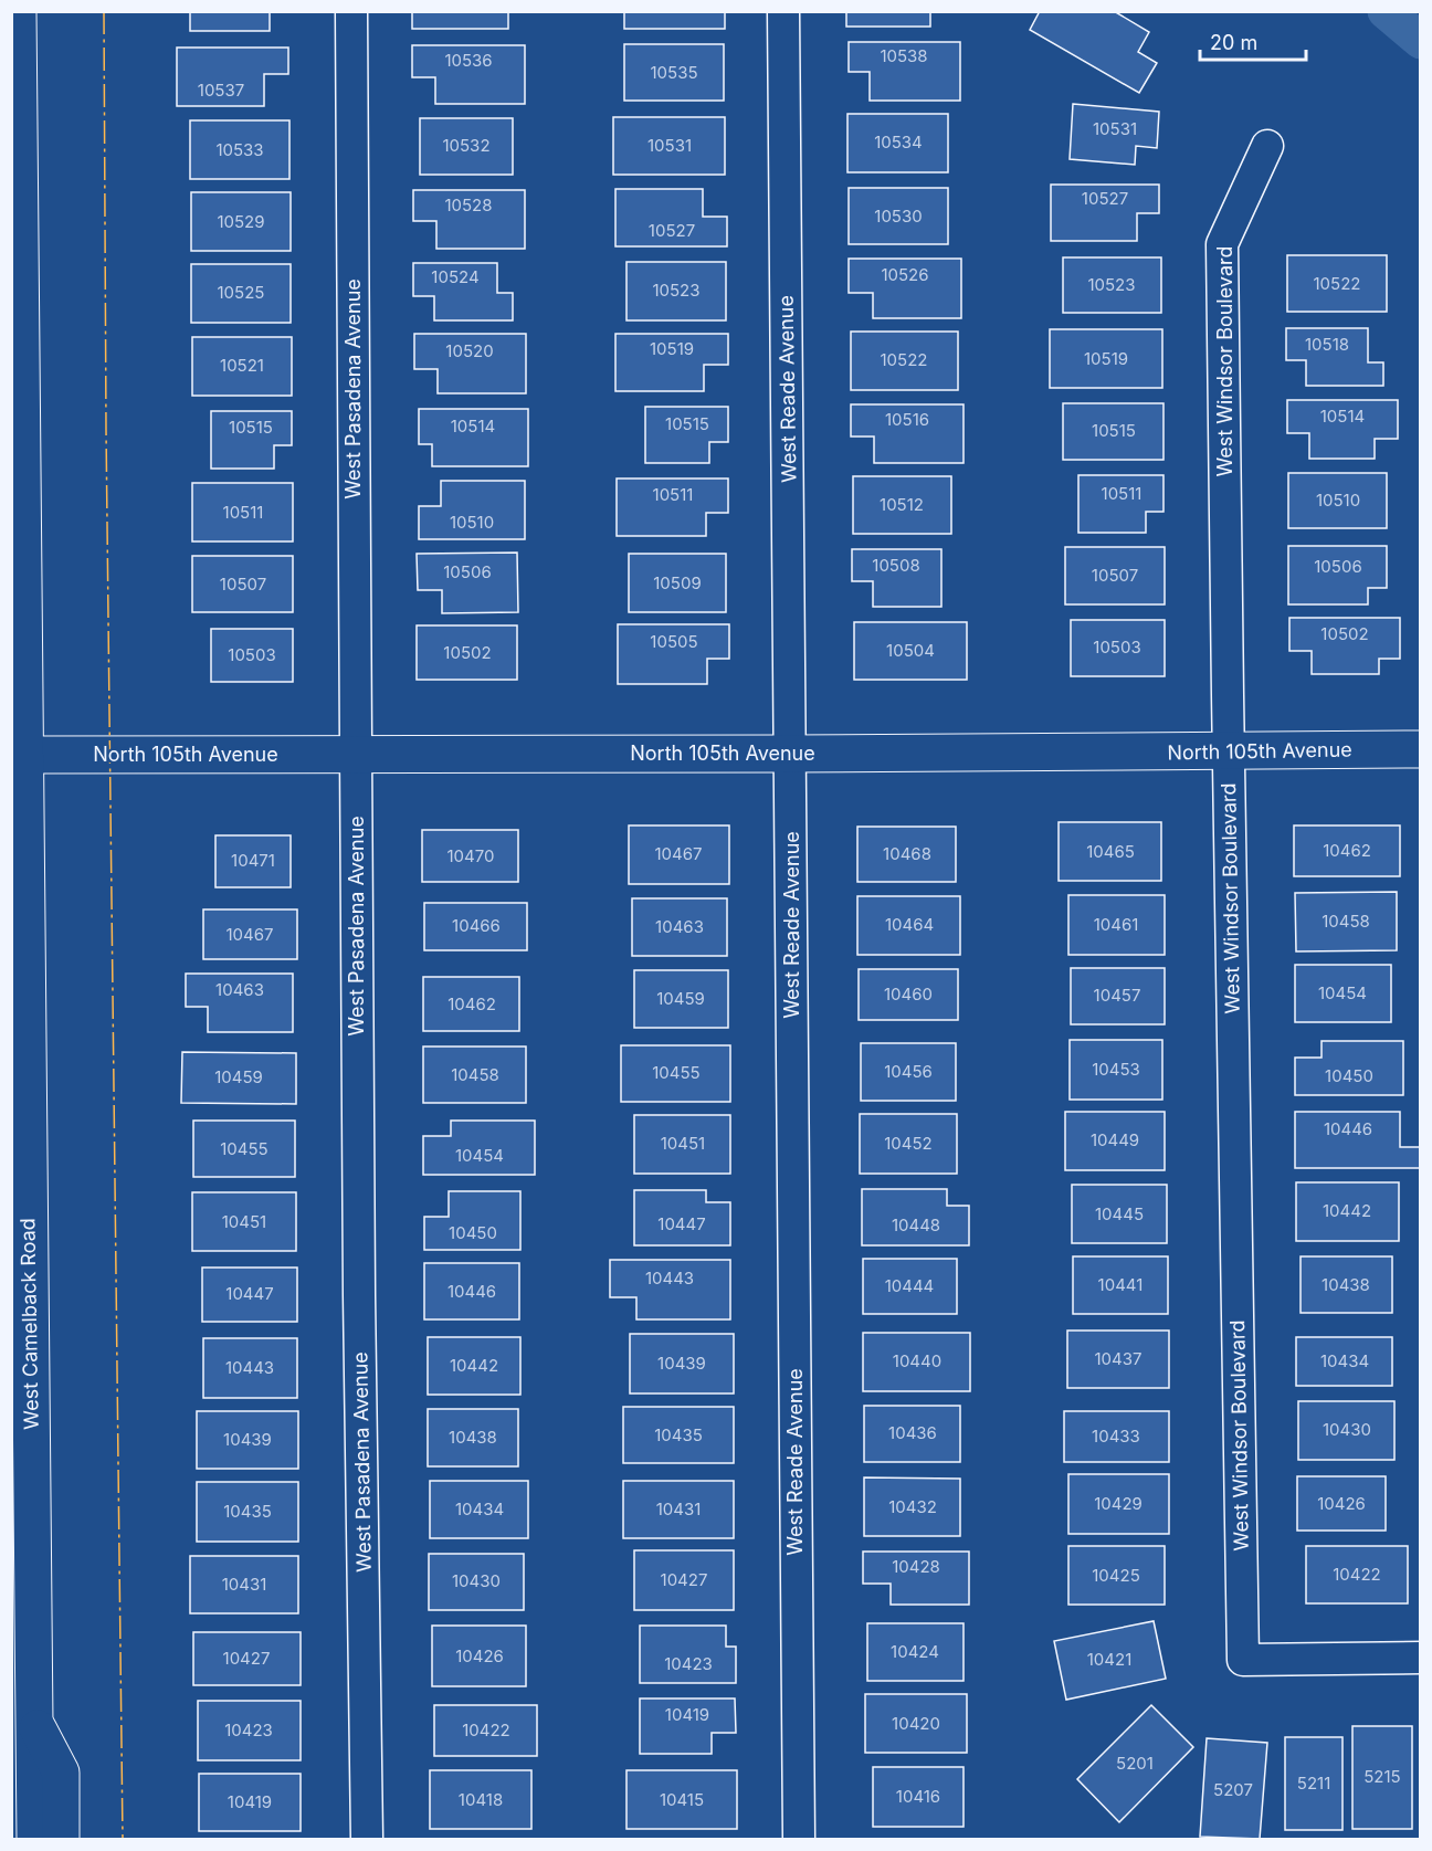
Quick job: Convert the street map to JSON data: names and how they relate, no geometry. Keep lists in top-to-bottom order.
{
  "streets": {
    "main road": ["North 105th Avenue", "West Camelback Road"],
    "street": ["West Windsor Boulevard", "West Pasadena Avenue", "West Reade Avenue"]
  },
  "crossings": [
    ["West Windsor Boulevard", "North 105th Avenue"],
    ["West Pasadena Avenue", "North 105th Avenue"],
    ["West Reade Avenue", "North 105th Avenue"],
    ["North 105th Avenue", "West Camelback Road"]
  ],
  "house_numbers": [
    "10538",
    "10536",
    "10535",
    "10537",
    "10531",
    "10534",
    "10532",
    "10531",
    "10533",
    "10527",
    "10528",
    "10530",
    "10529",
    "10527",
    "10526",
    "10524",
    "10522",
    "10523",
    "10523",
    "10525",
    "10518",
    "10519",
    "10520",
    "10519",
    "10522",
    "10521",
    "10514",
    "10516",
    "10515",
    "10514",
    "10515",
    "10515",
    "10511",
    "10511",
    "10510",
    "10512",
    "10511",
    "10510",
    "10508",
    "10506",
    "10506",
    "10507",
    "10509",
    "10507",
    "10502",
    "10505",
    "10503",
    "10504",
    "10502",
    "10503",
    "10462",
    "10465",
    "10467",
    "10468",
    "10470",
    "10471",
    "10458",
    "10464",
    "10461",
    "10466",
    "10463",
    "10467",
    "10463",
    "10454",
    "10460",
    "10457",
    "10459",
    "10462",
    "10453",
    "10456",
    "10455",
    "10458",
    "10450",
    "10459",
    "10446",
    "10449",
    "10451",
    "10452",
    "10455",
    "10454",
    "10442",
    "10445",
    "10451",
    "10447",
    "10448",
    "10450",
    "10443",
    "10441",
    "10438",
    "10444",
    "10446",
    "10447",
    "10437",
    "10440",
    "10434",
    "10439",
    "10442",
    "10443",
    "10430",
    "10436",
    "10435",
    "10433",
    "10438",
    "10439",
    "10429",
    "10426",
    "10432",
    "10434",
    "10431",
    "10435",
    "10428",
    "10422",
    "10425",
    "10427",
    "10430",
    "10431",
    "10424",
    "10426",
    "10427",
    "10421",
    "10423",
    "10419",
    "10420",
    "10423",
    "10422",
    "5201",
    "5215",
    "5211",
    "5207",
    "10416",
    "10418",
    "10415",
    "10419"
  ],
  "scale_bar": "20 m"
}
